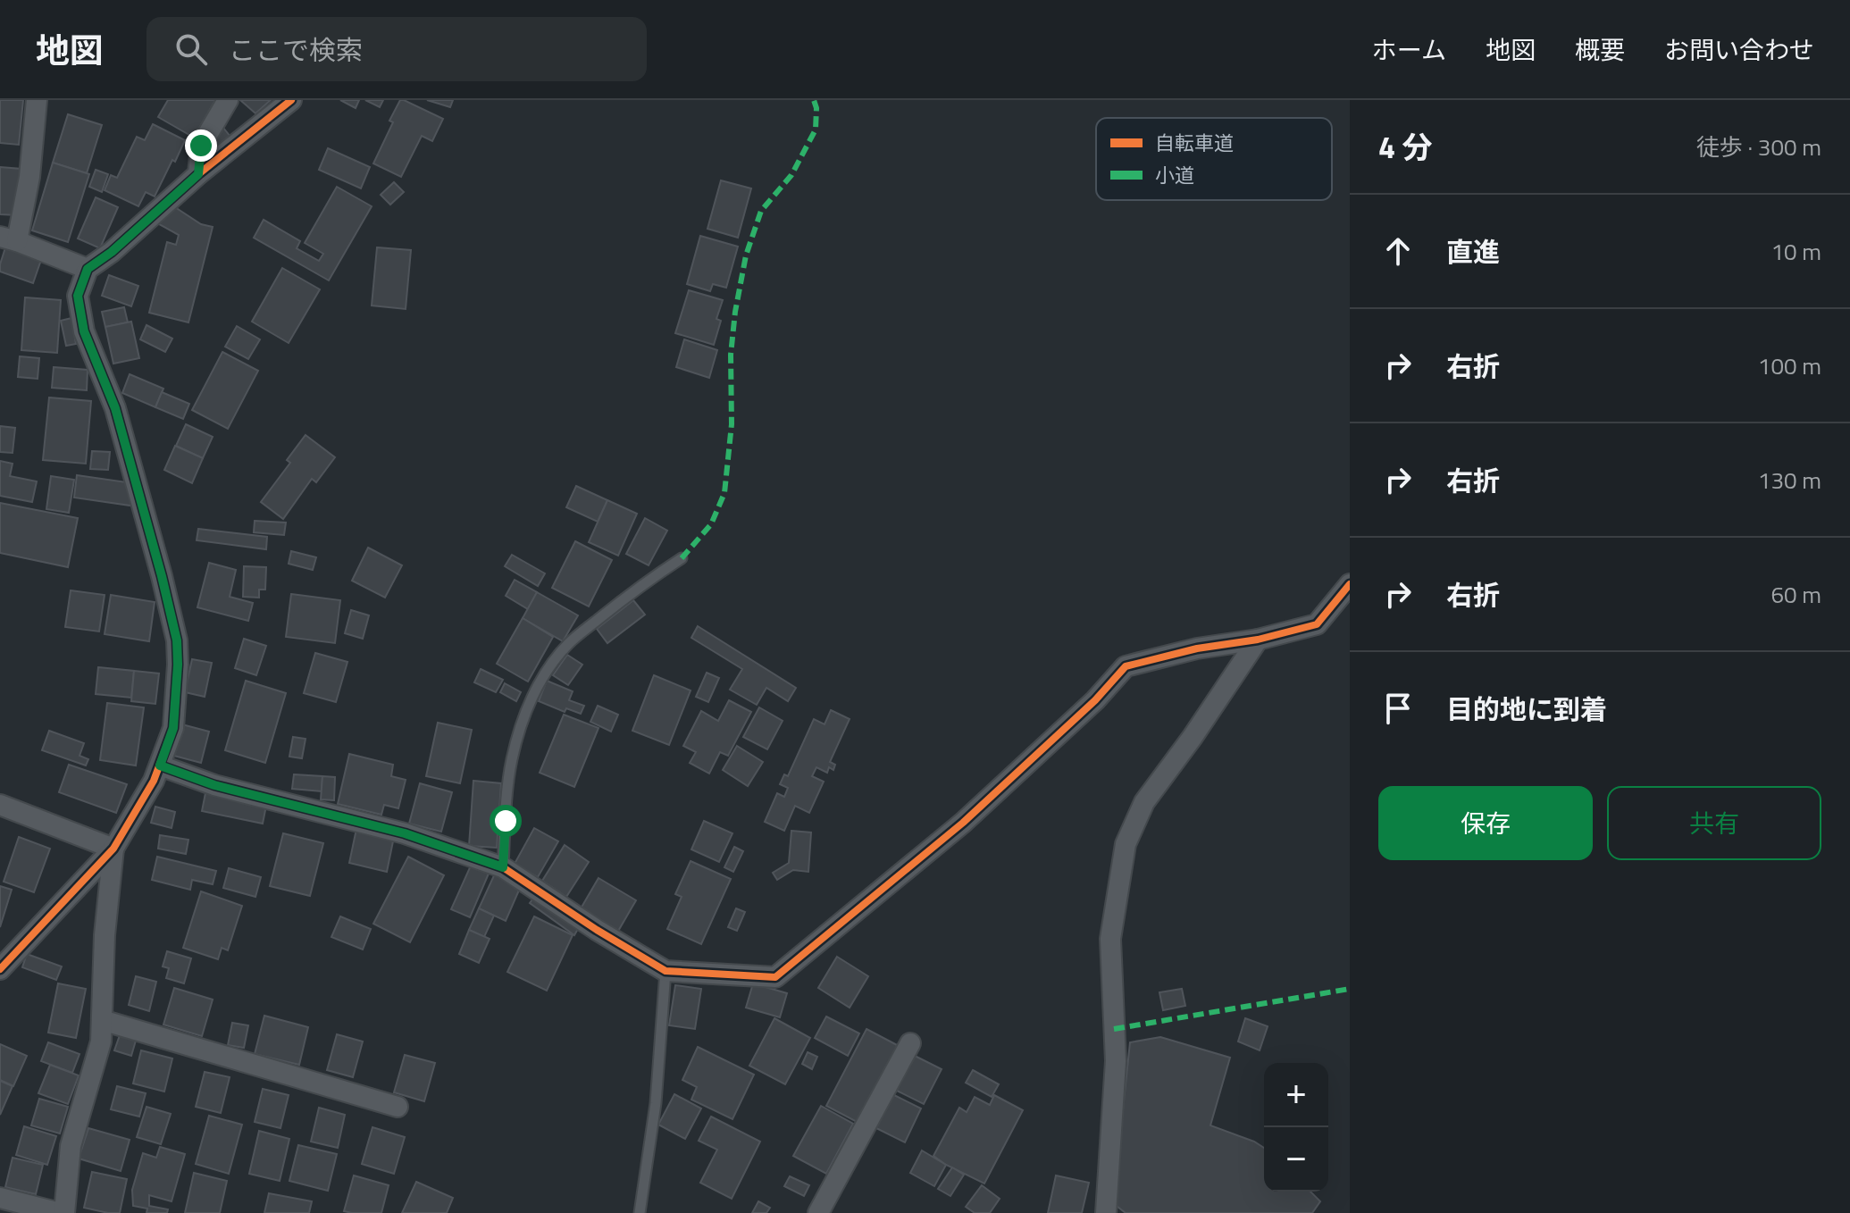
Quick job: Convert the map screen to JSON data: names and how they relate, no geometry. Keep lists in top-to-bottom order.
{
  "legend": ["自転車道", "小道"],
  "page": {
    "header": "地図",
    "search": "ここで検索",
    "nav": [
      "ホーム",
      "地図",
      "概要",
      "お問い合わせ"
    ],
    "heading": ["4 分", "徒歩 · 300 m"],
    "list": [
      ["直進", "10 m"],
      ["右折", "100 m"],
      ["右折", "130 m"],
      ["右折", "60 m"],
      "目的地に到着"
    ],
    "buttons": ["保存", "共有"],
    "map_buttons": ["+", "−"]
  }
}
